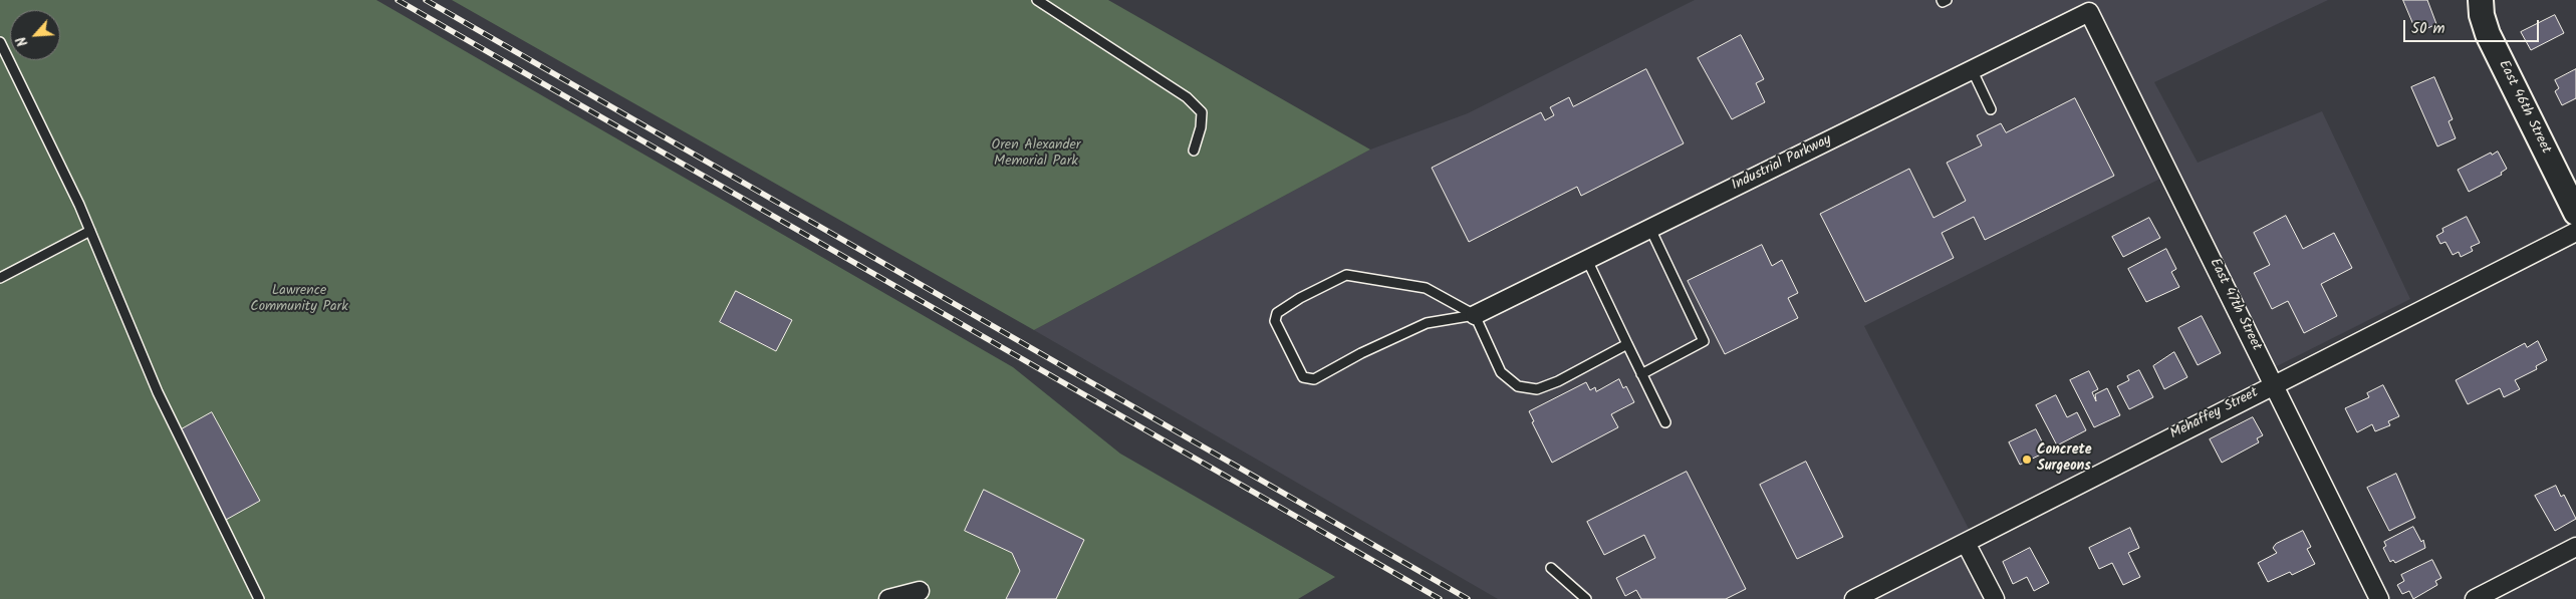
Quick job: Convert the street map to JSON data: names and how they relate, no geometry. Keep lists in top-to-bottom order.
{
  "streets": {
    "street": [
      "East 46th Street",
      "Industrial Parkway",
      "East 47th Street",
      "Mehaffey Street"
    ]
  },
  "crossings": [
    ["Industrial Parkway", "East 47th Street"],
    ["East 47th Street", "Mehaffey Street"]
  ],
  "parks": ["Oren Alexander Memorial Park", "Lawrence Community Park"],
  "places": ["Concrete Surgeons"],
  "scale_bar": "50 m",
  "north": "bottom left"
}
